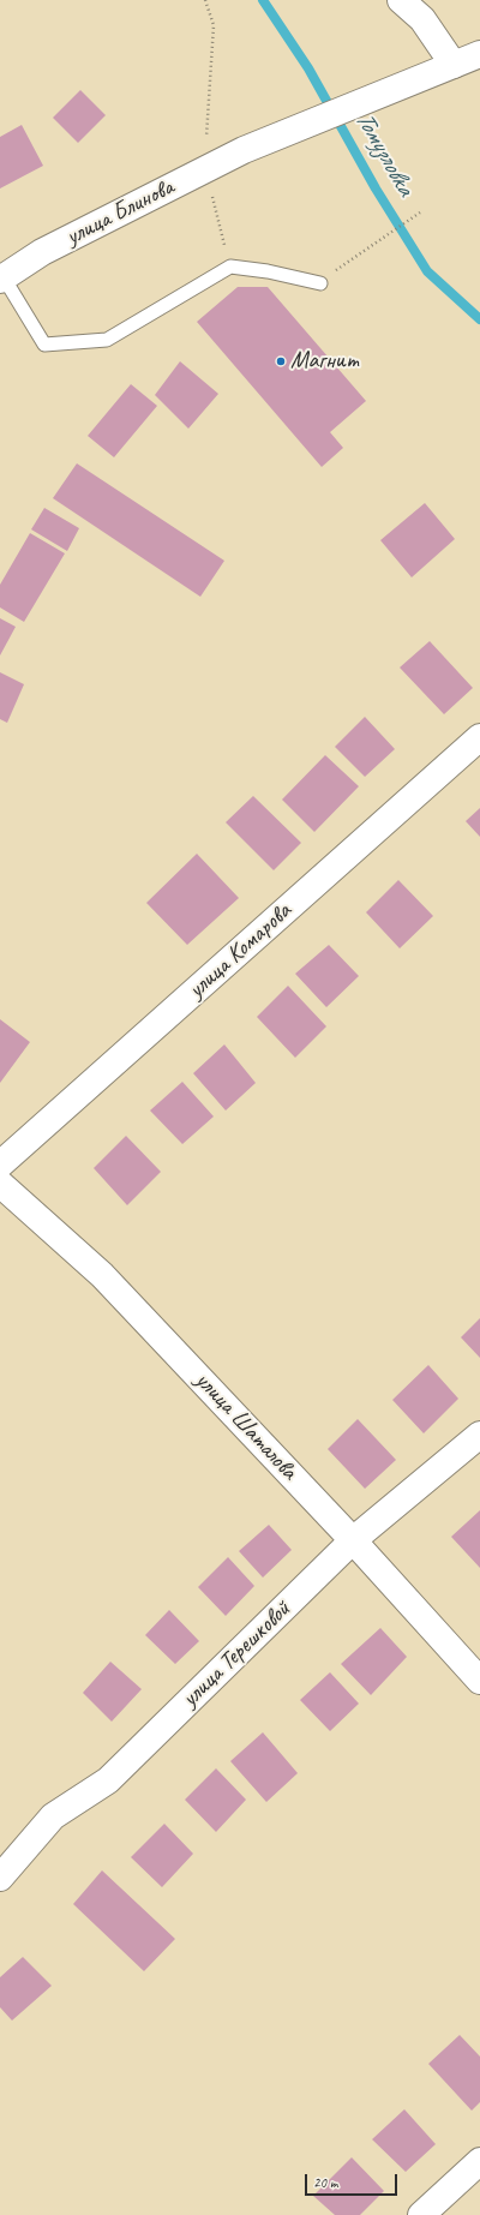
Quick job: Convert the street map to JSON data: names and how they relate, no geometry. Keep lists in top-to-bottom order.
{
  "streets": {
    "street": [
      "улица Блинова",
      "улица Комарова",
      "улица Шаталова",
      "улица Терешковой"
    ]
  },
  "crossings": [
    ["улица Шаталова", "улица Терешковой"]
  ],
  "water": ["Томузловка"],
  "places": ["Магнит"],
  "scale_bar": "20 m"
}
